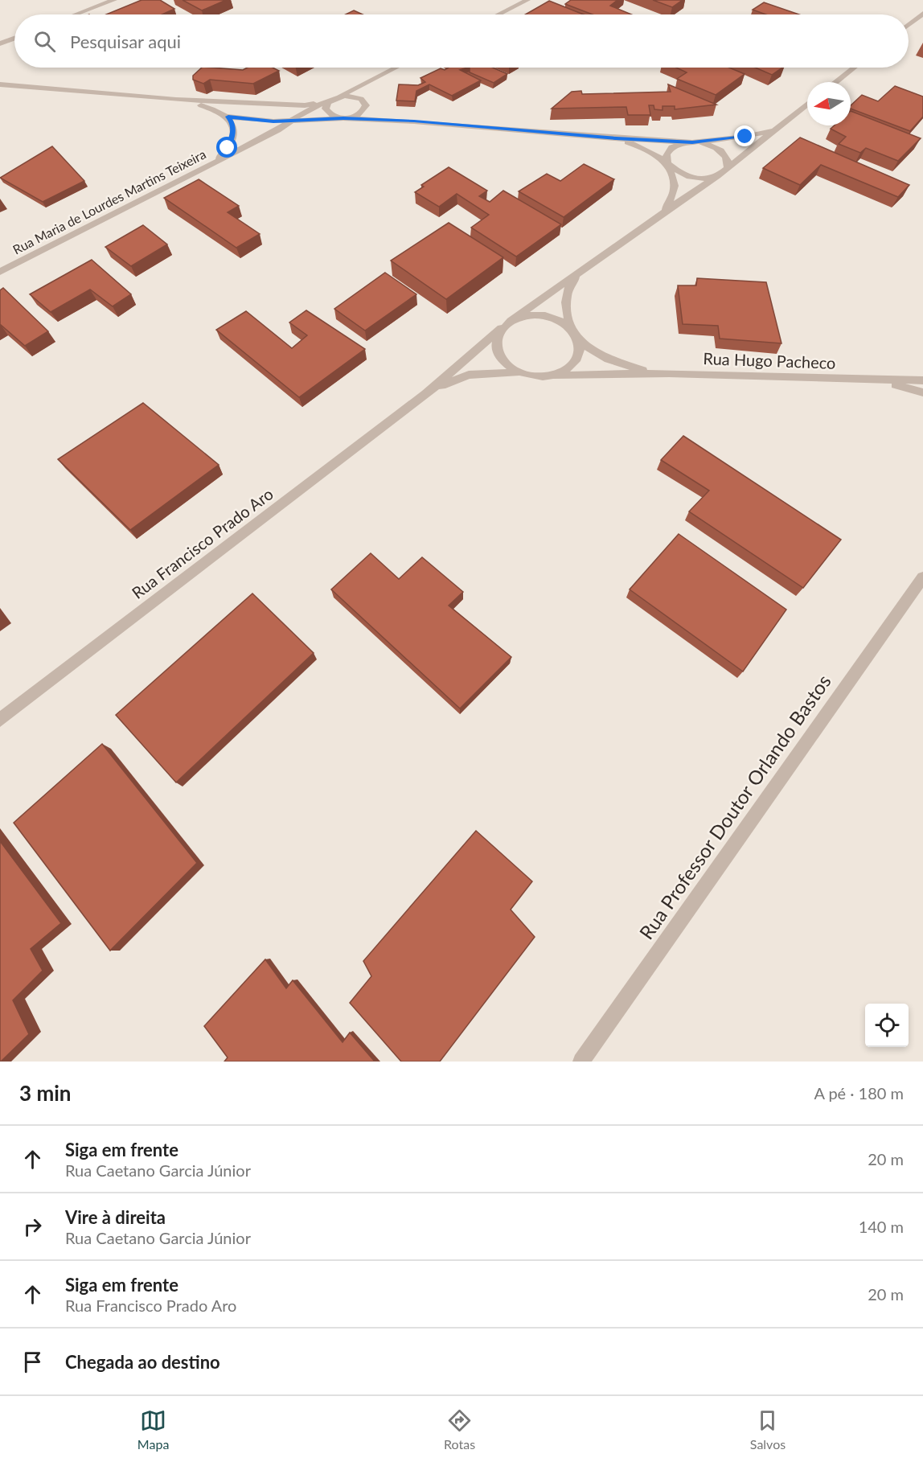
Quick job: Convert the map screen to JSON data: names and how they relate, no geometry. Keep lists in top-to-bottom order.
{
  "streets": {
    "street": [
      "Rua Maria de Lourdes Martins Teixeira",
      "Rua Hugo Pacheco",
      "Rua Francisco Prado Aro",
      "Rua Professor Doutor Orlando Bastos"
    ]
  },
  "crossings": [
    ["Rua Hugo Pacheco", "Rua Francisco Prado Aro"]
  ],
  "north": "left",
  "page": {
    "search": "Pesquisar aqui",
    "heading": ["3 min", "A pé · 180 m"],
    "list": [
      ["Siga em frente", "Rua Caetano Garcia Júnior", "20 m"],
      ["Vire à direita", "Rua Caetano Garcia Júnior", "140 m"],
      ["Siga em frente", "Rua Francisco Prado Aro", "20 m"],
      "Chegada ao destino"
    ],
    "nav": ["Mapa", "Rotas", "Salvos"]
  }
}
